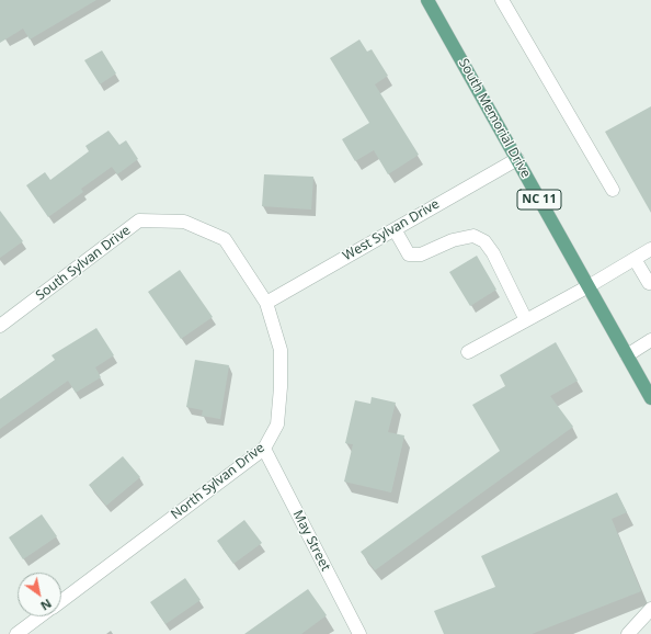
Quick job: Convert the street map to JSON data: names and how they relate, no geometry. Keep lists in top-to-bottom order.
{
  "streets": {
    "main road": ["South Memorial Drive", "NC 11"],
    "street": [
      "West Sylvan Drive",
      "South Sylvan Drive",
      "North Sylvan Drive",
      "May Street"
    ]
  },
  "crossings": [
    ["South Memorial Drive", "West Sylvan Drive"],
    ["West Sylvan Drive", "South Sylvan Drive"],
    ["West Sylvan Drive", "North Sylvan Drive"],
    ["South Sylvan Drive", "North Sylvan Drive"],
    ["North Sylvan Drive", "May Street"]
  ],
  "north": "bottom right"
}
